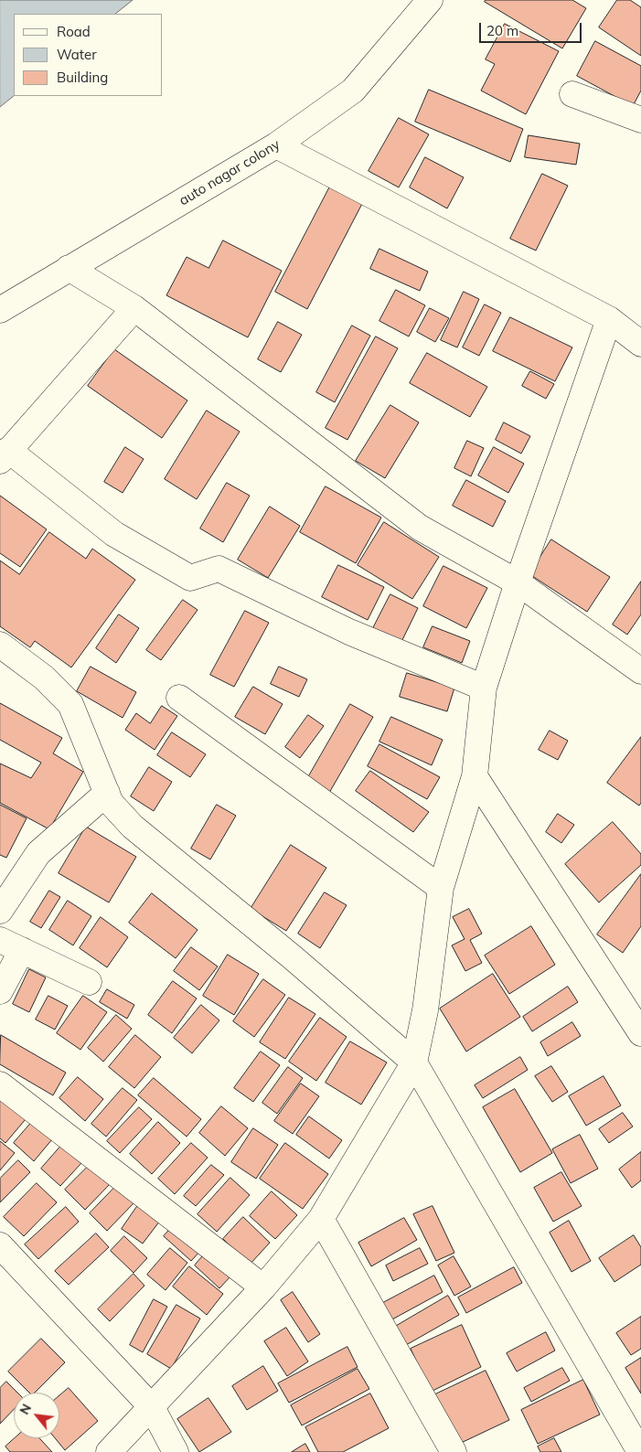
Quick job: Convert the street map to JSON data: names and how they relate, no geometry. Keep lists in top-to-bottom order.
{
  "streets": {
    "street": ["auto nagar colony"]
  },
  "legend": ["Road", "Water", "Building"],
  "scale_bar": "20 m",
  "north": "top left"
}
